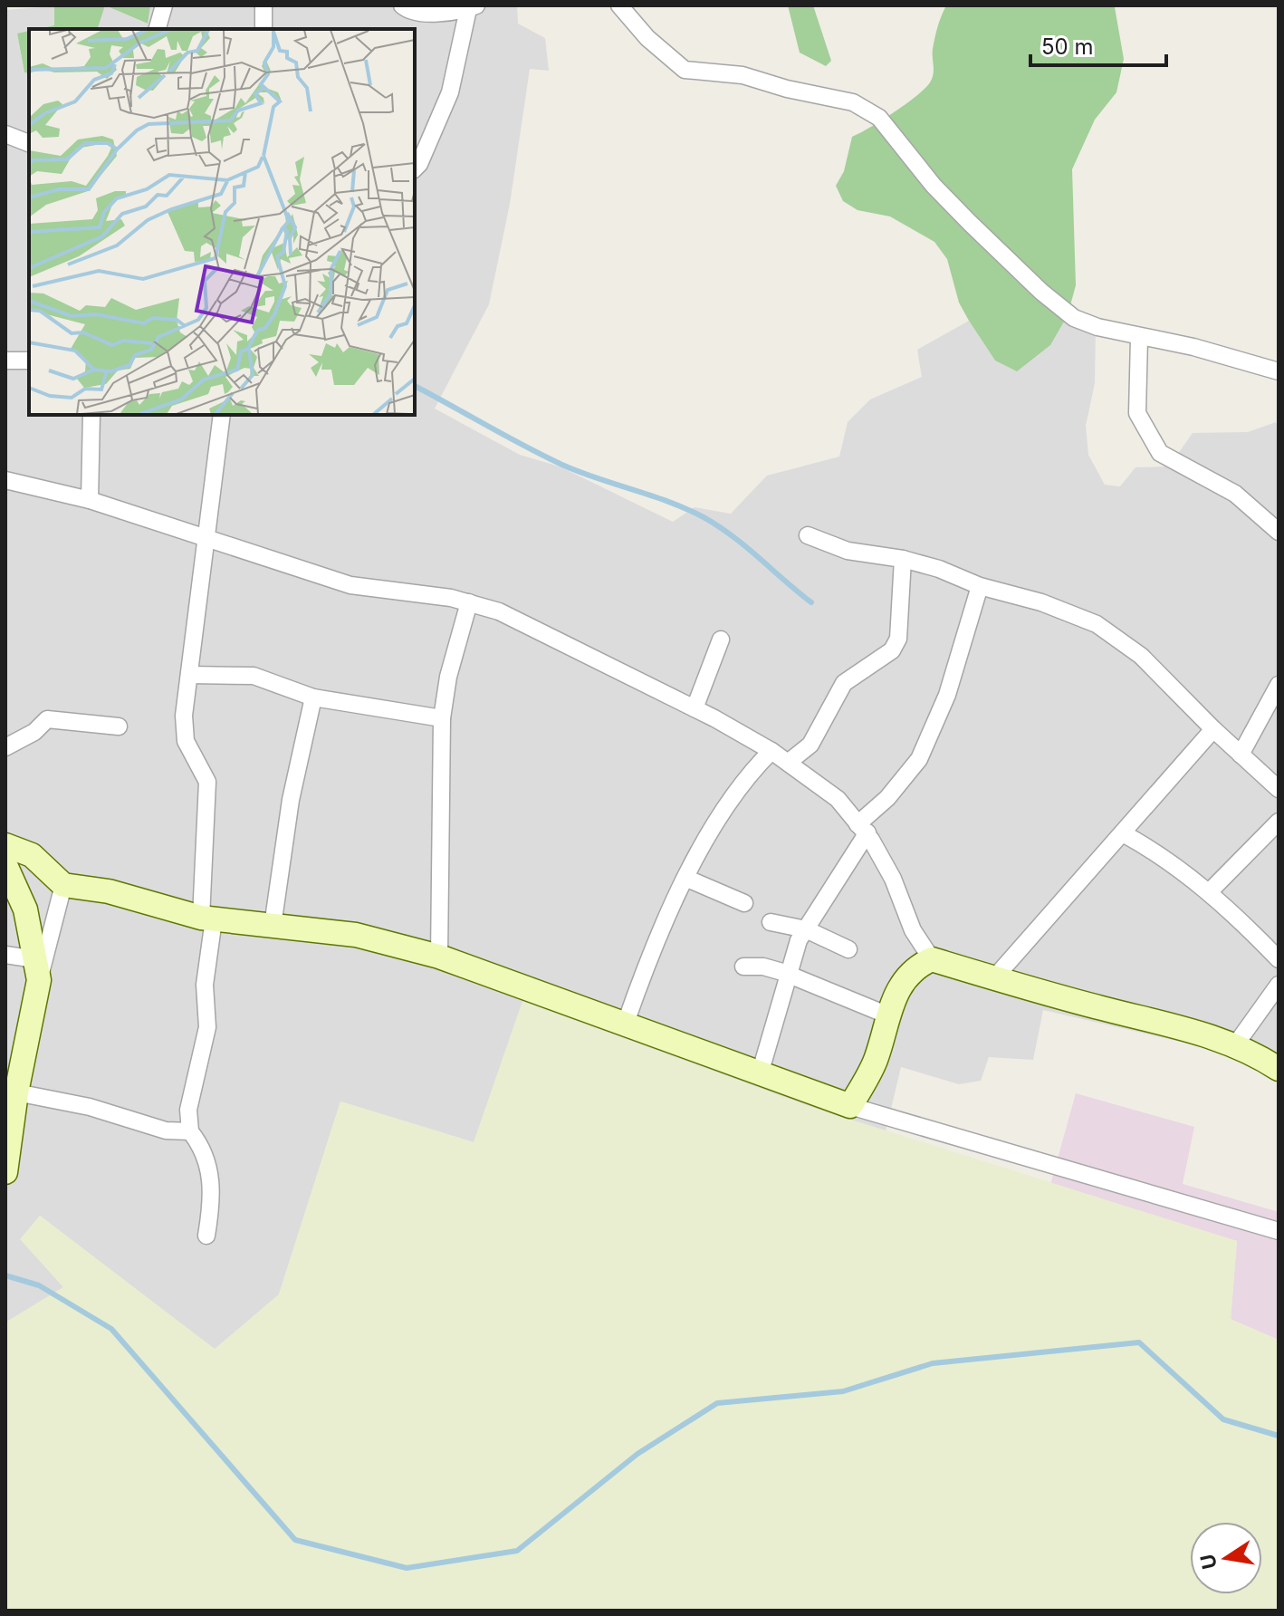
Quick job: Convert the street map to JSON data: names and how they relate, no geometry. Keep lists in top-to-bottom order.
{
  "scale_bar": "50 m",
  "north": "left"
}
